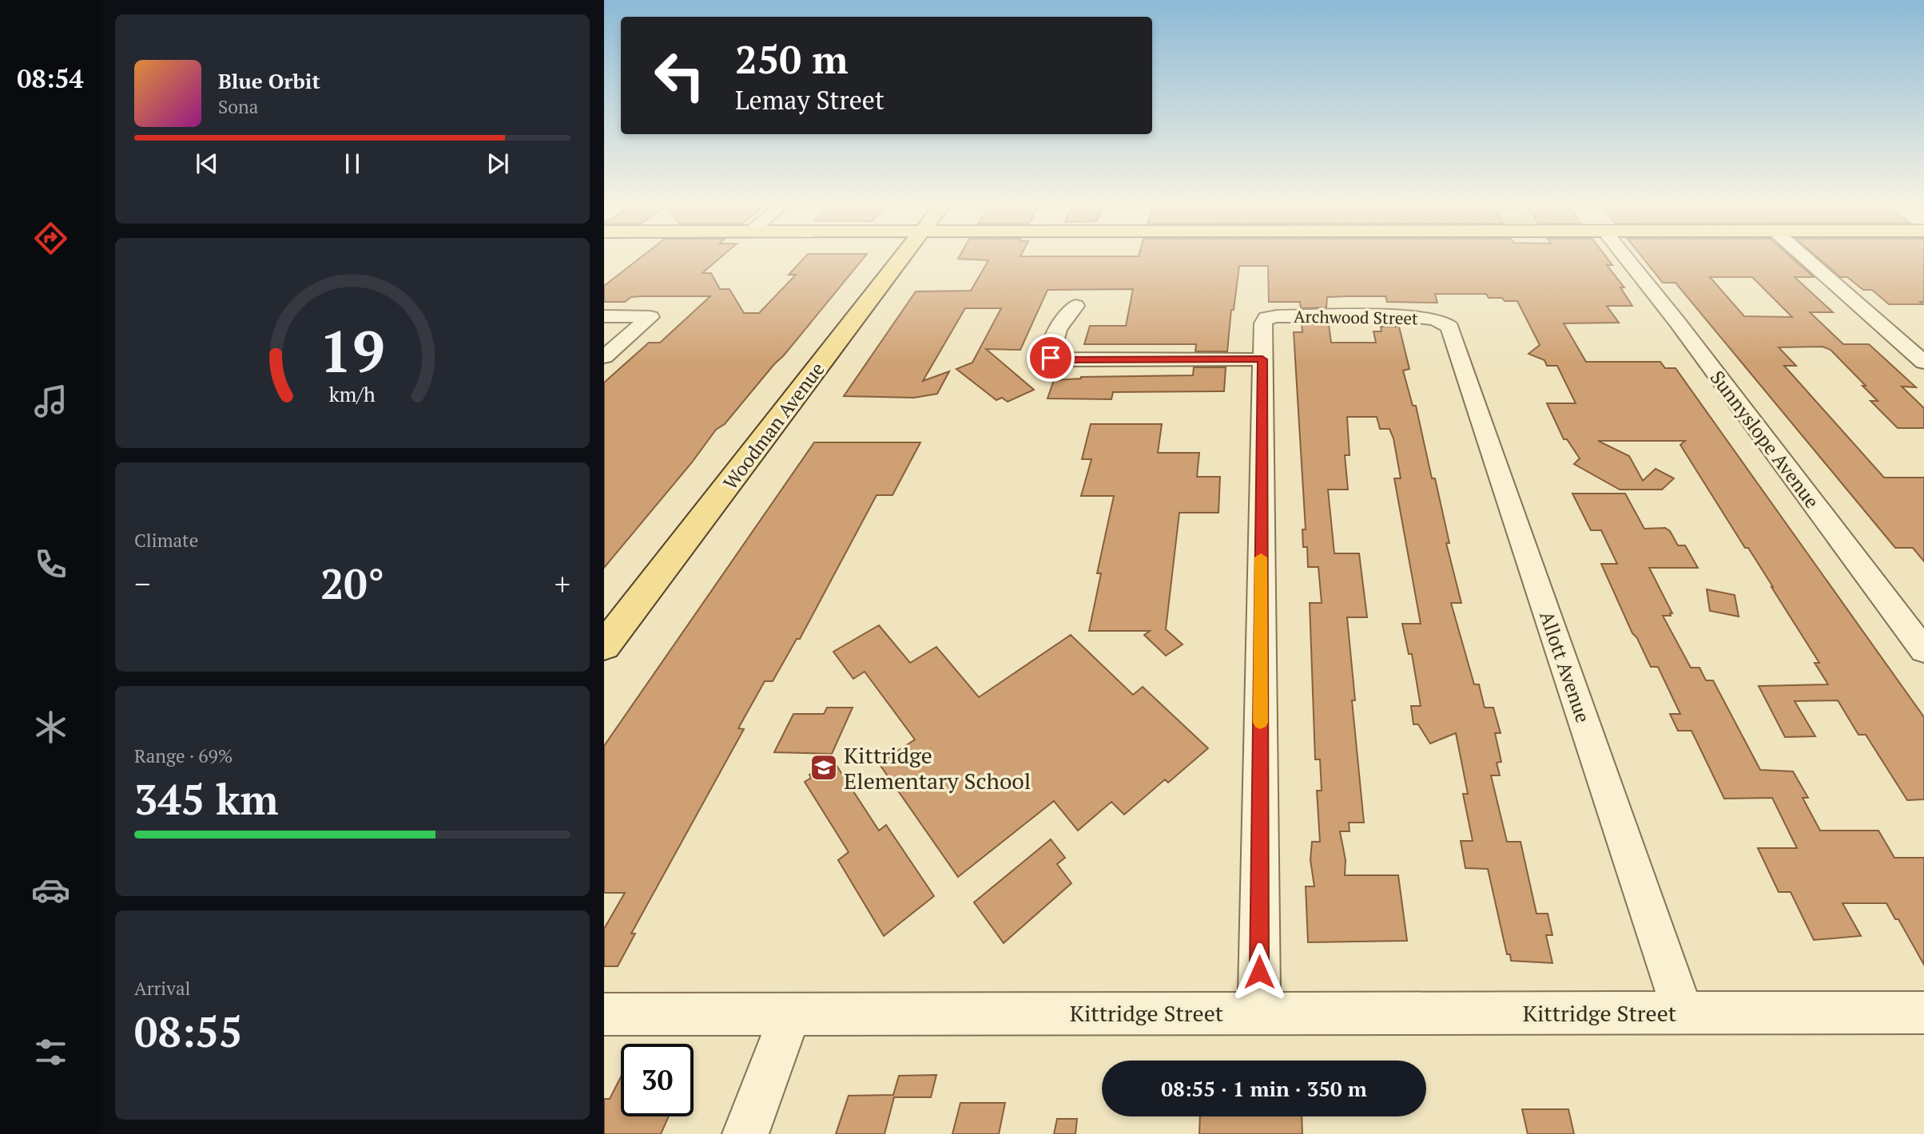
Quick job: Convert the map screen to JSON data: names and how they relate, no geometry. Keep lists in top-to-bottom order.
{
  "streets": {
    "main road": ["Woodman Avenue"],
    "street": [
      "Archwood Street",
      "Sunnyslope Avenue",
      "Allott Avenue",
      "Kittridge Street"
    ]
  },
  "crossings": [
    ["Archwood Street", "Allott Avenue"],
    ["Allott Avenue", "Kittridge Street"]
  ],
  "places": {
    "school or university": ["Kittridge Elementary School"]
  },
  "page": {
    "tabs": "08:54",
    "turn": ["250 m", "Lemay Street"],
    "song": ["Blue Orbit", "Sona"],
    "tile": [
      "Climate",
      ["Range · 69%", "345 km"],
      ["Arrival", "08:55"]
    ],
    "heat": ["−", "20°", "+"],
    "limit": "30",
    "trip": "08:55 · 1 min · 350 m",
    "gauge": ["19", "km/h"]
  }
}
